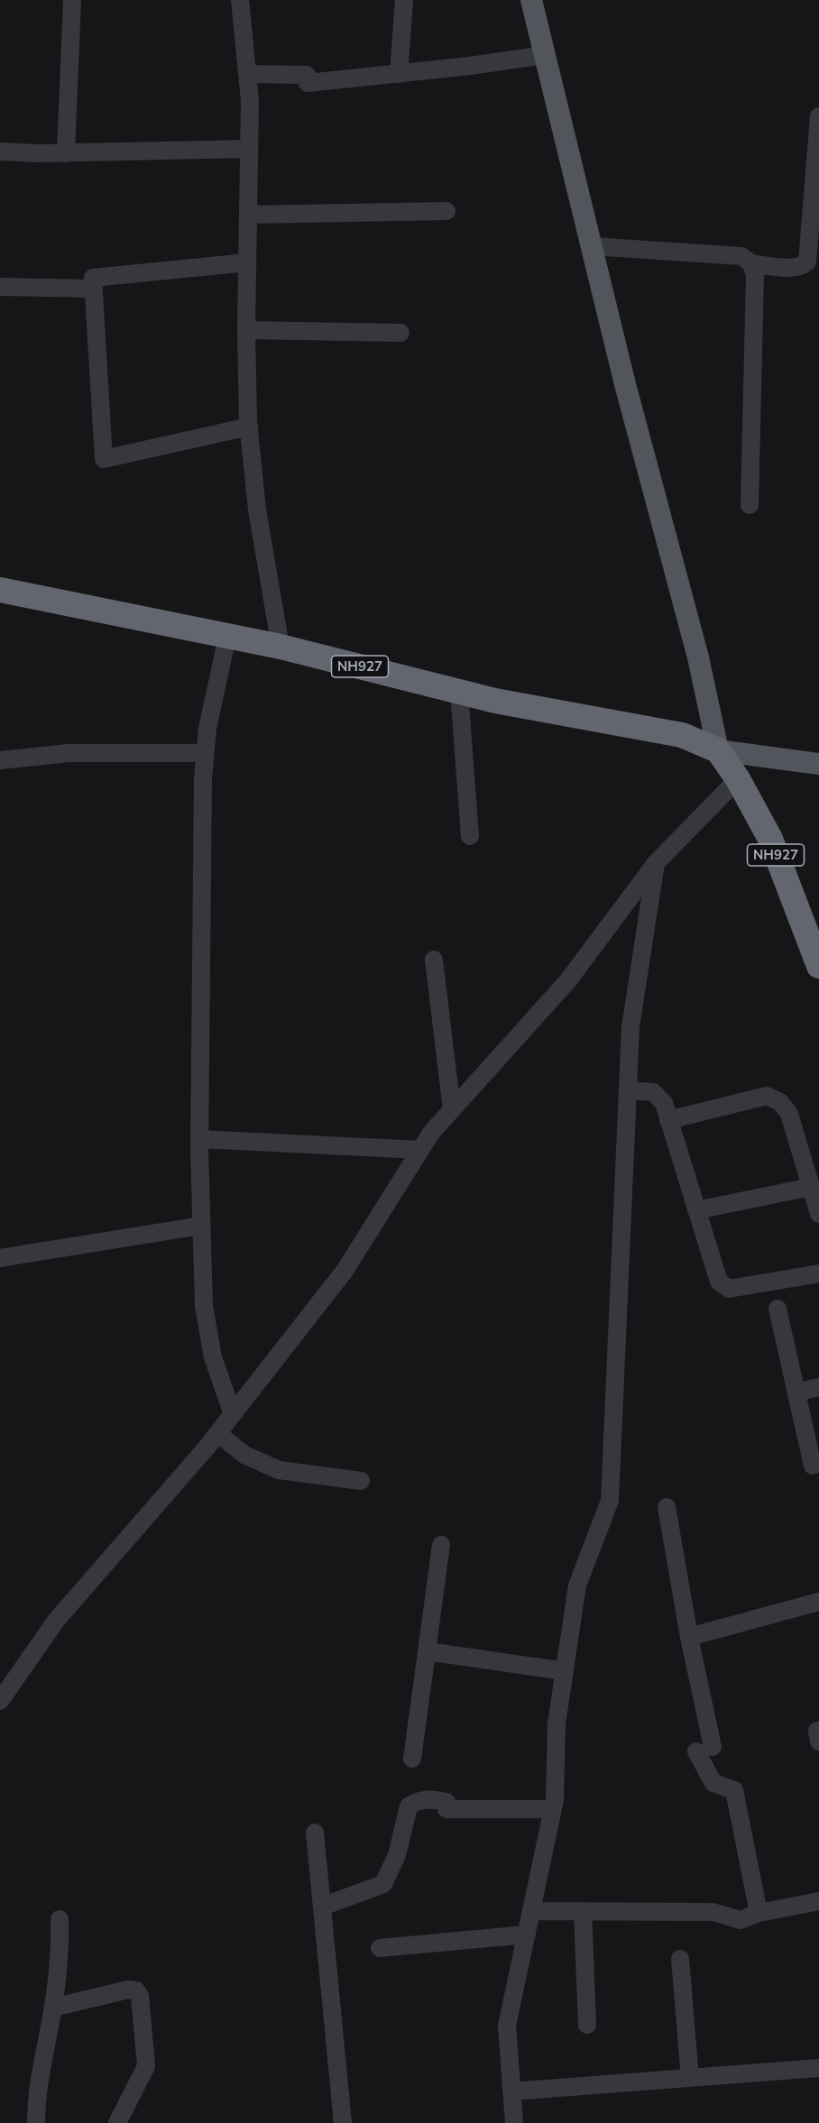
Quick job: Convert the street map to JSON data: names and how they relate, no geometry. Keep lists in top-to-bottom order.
{
  "streets": {
    "highway": ["NH927"]
  }
}
